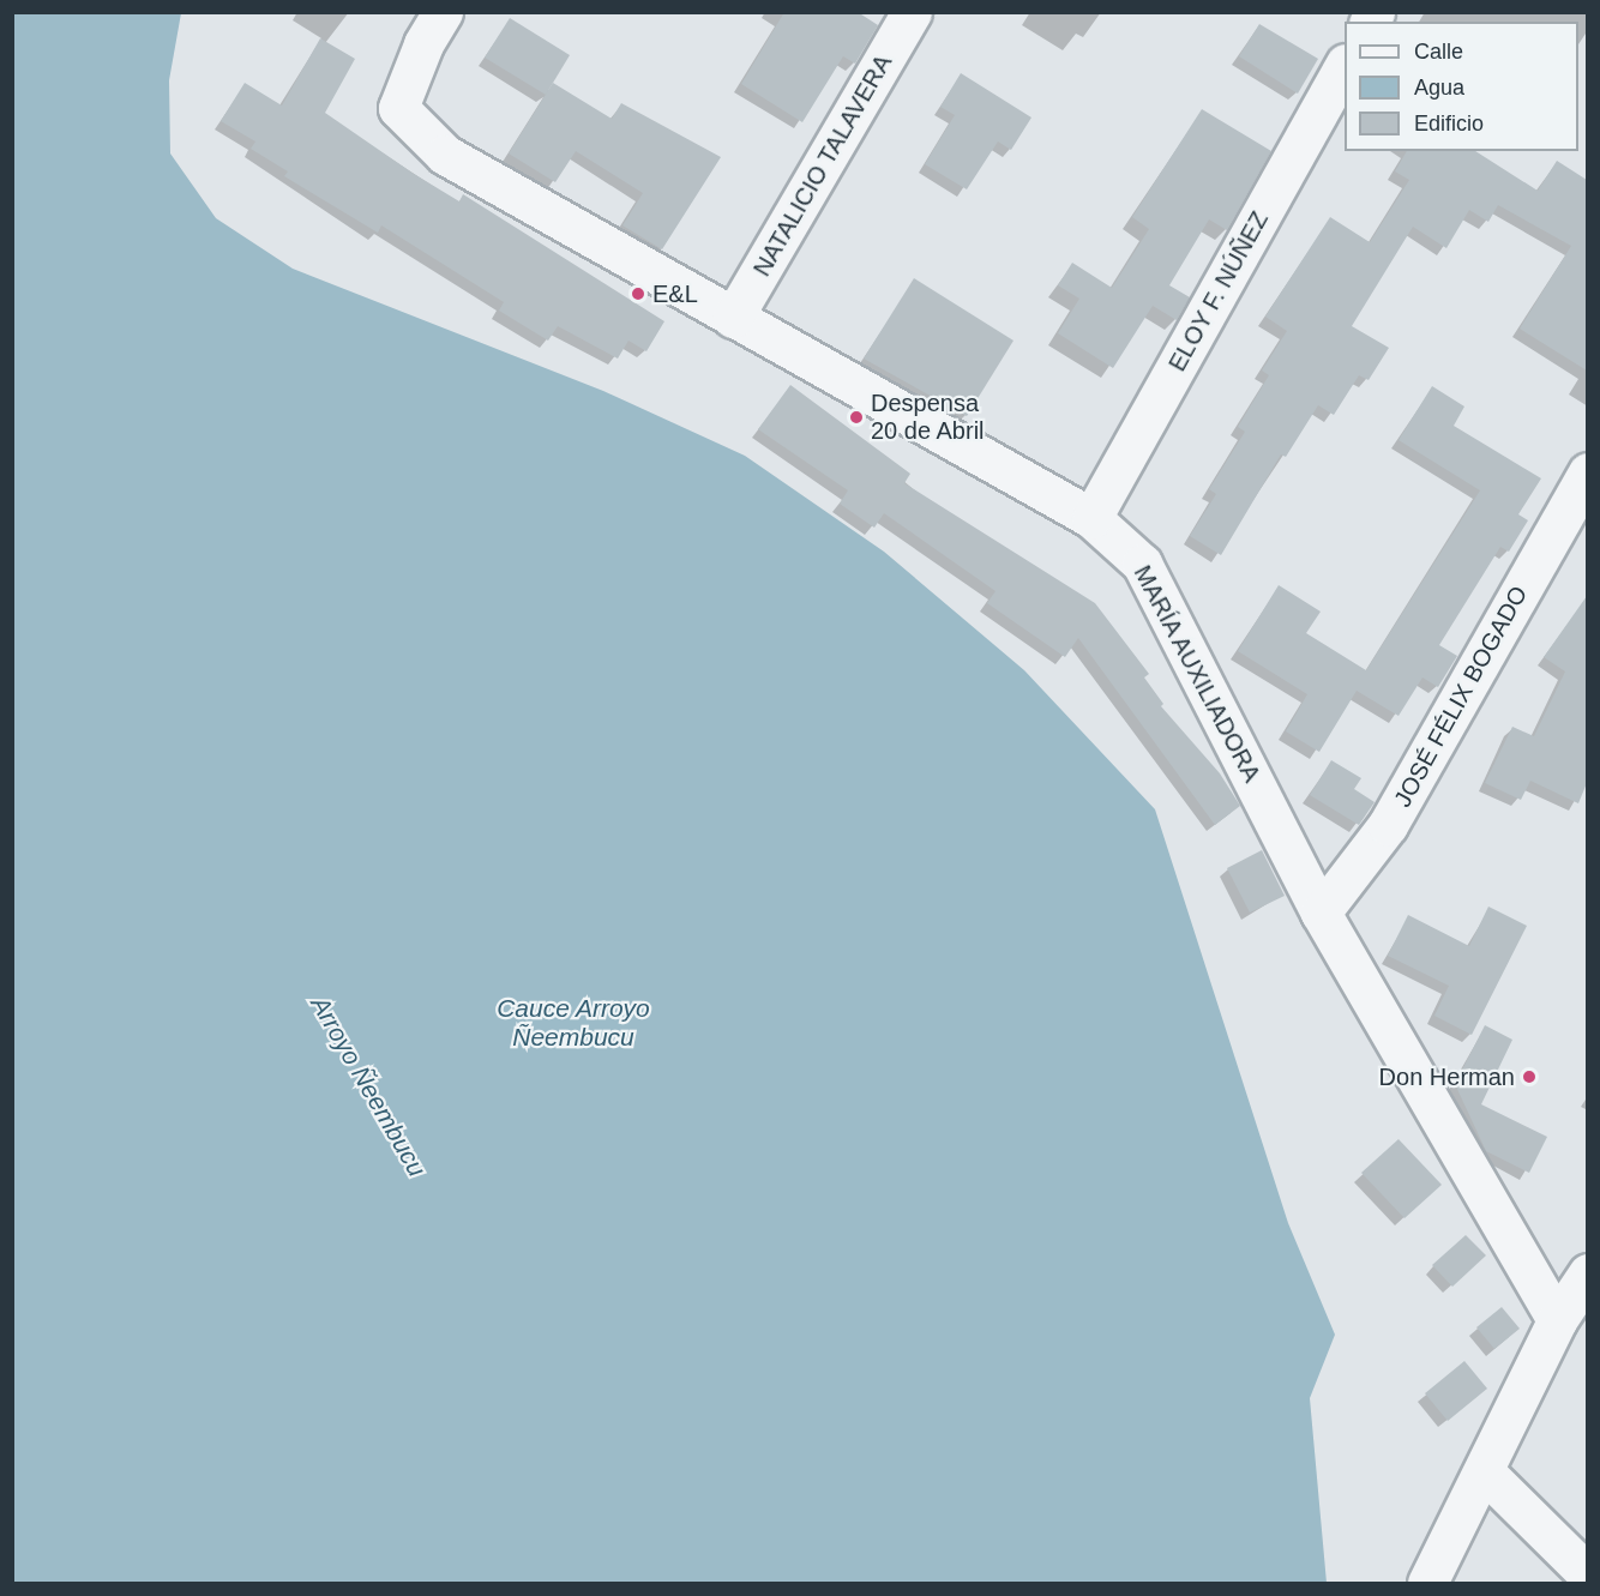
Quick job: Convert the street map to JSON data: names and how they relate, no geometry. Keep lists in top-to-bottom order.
{
  "streets": {
    "street": [
      "NATALICIO TALAVERA",
      "ELOY F. NÚÑEZ",
      "MARÍA AUXILIADORA",
      "JOSÉ FÉLIX BOGADO"
    ]
  },
  "crossings": [
    ["NATALICIO TALAVERA", "MARÍA AUXILIADORA"],
    ["ELOY F. NÚÑEZ", "MARÍA AUXILIADORA"],
    ["MARÍA AUXILIADORA", "JOSÉ FÉLIX BOGADO"]
  ],
  "water": ["Cauce Arroyo Ñeembucu", "Arroyo Ñeembucu"],
  "places": ["E&L", "Despensa 20 de Abril", "Don Herman"],
  "legend": ["Calle", "Agua", "Edificio"]
}
